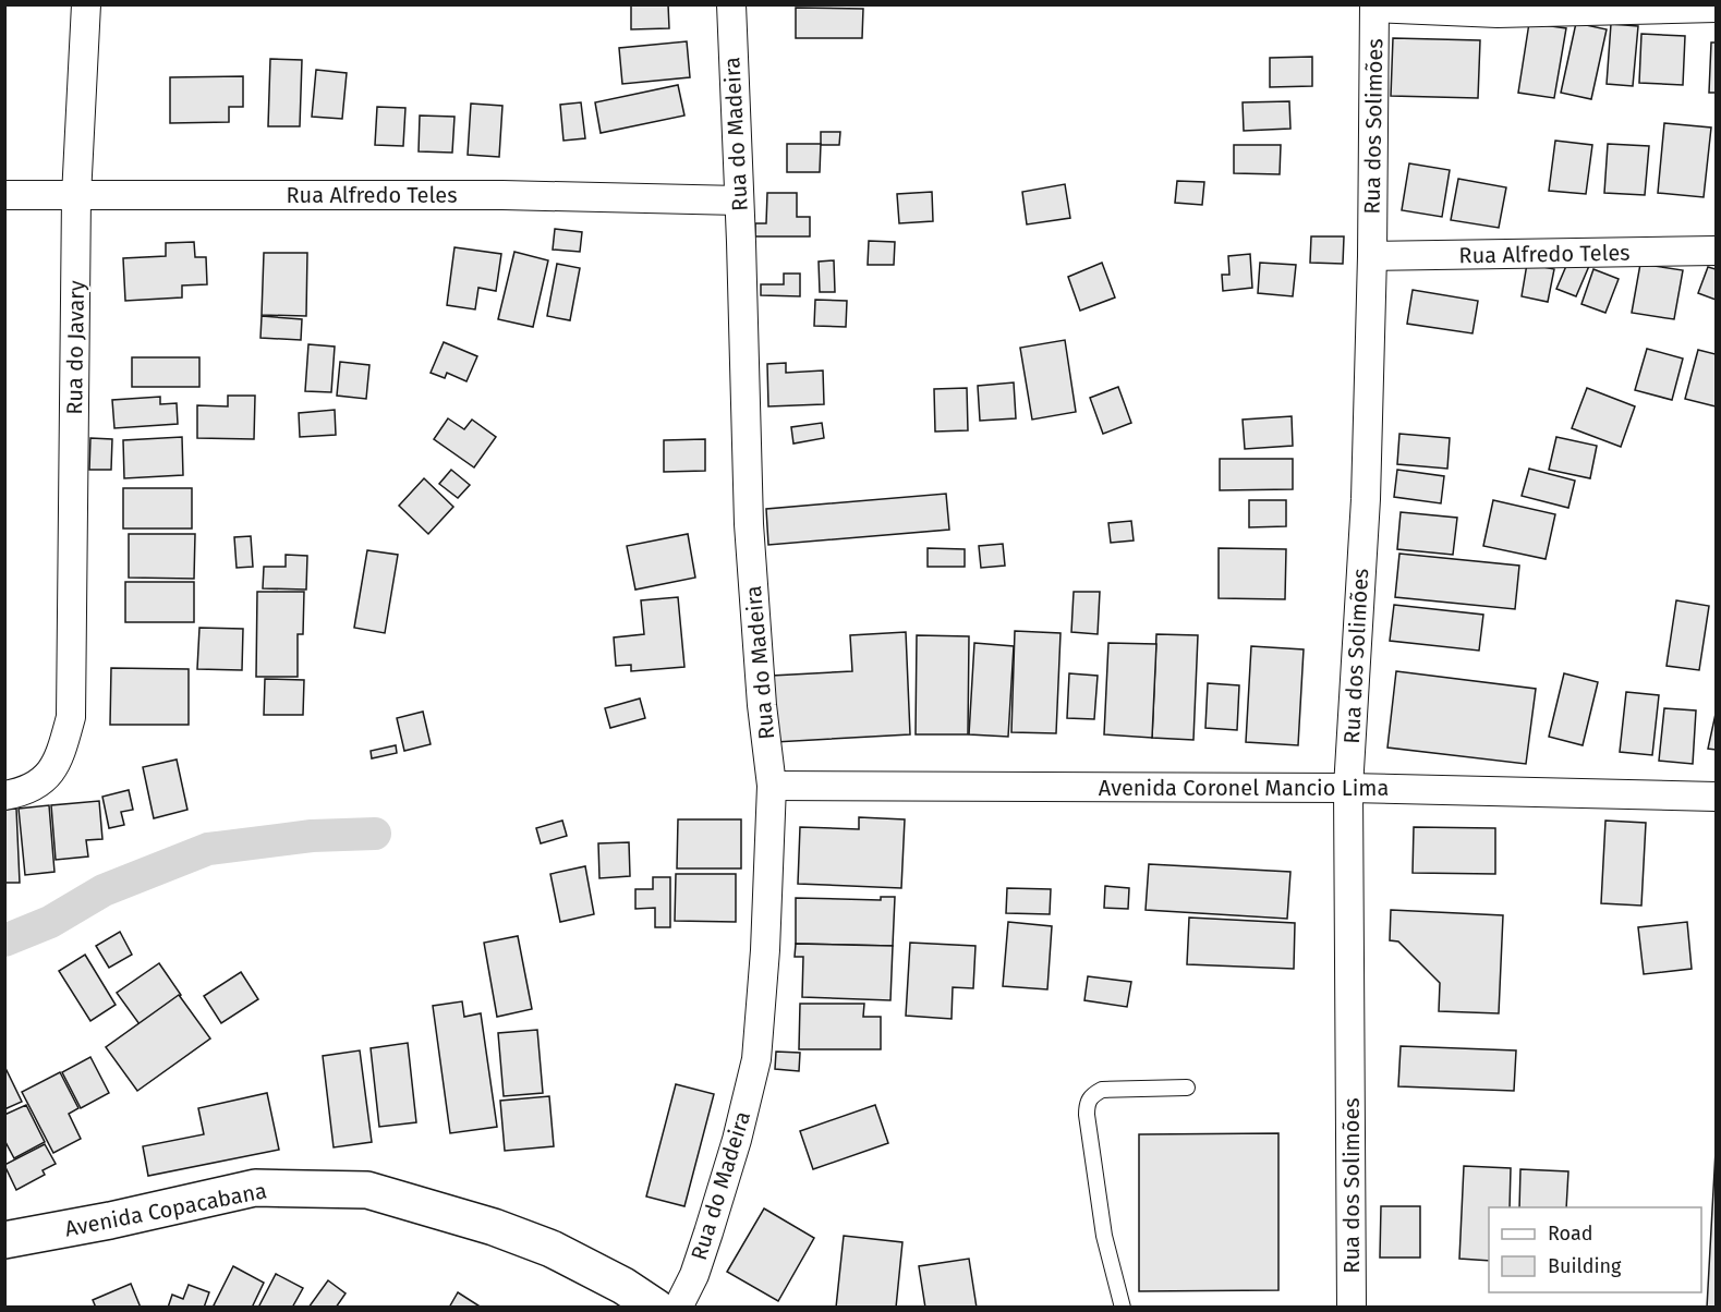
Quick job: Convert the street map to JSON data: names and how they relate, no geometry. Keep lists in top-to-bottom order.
{
  "streets": {
    "street": [
      "Rua dos Solimões",
      "Rua do Madeira",
      "Rua Alfredo Teles",
      "Rua do Javary",
      "Avenida Coronel Mancio Lima",
      "Avenida Copacabana"
    ]
  },
  "crossings": [
    ["Rua dos Solimões", "Rua Alfredo Teles"],
    ["Rua dos Solimões", "Avenida Coronel Mancio Lima"],
    ["Rua do Madeira", "Rua Alfredo Teles"],
    ["Rua do Madeira", "Avenida Coronel Mancio Lima"],
    ["Rua Alfredo Teles", "Rua do Javary"]
  ],
  "legend": ["Road", "Building"]
}
